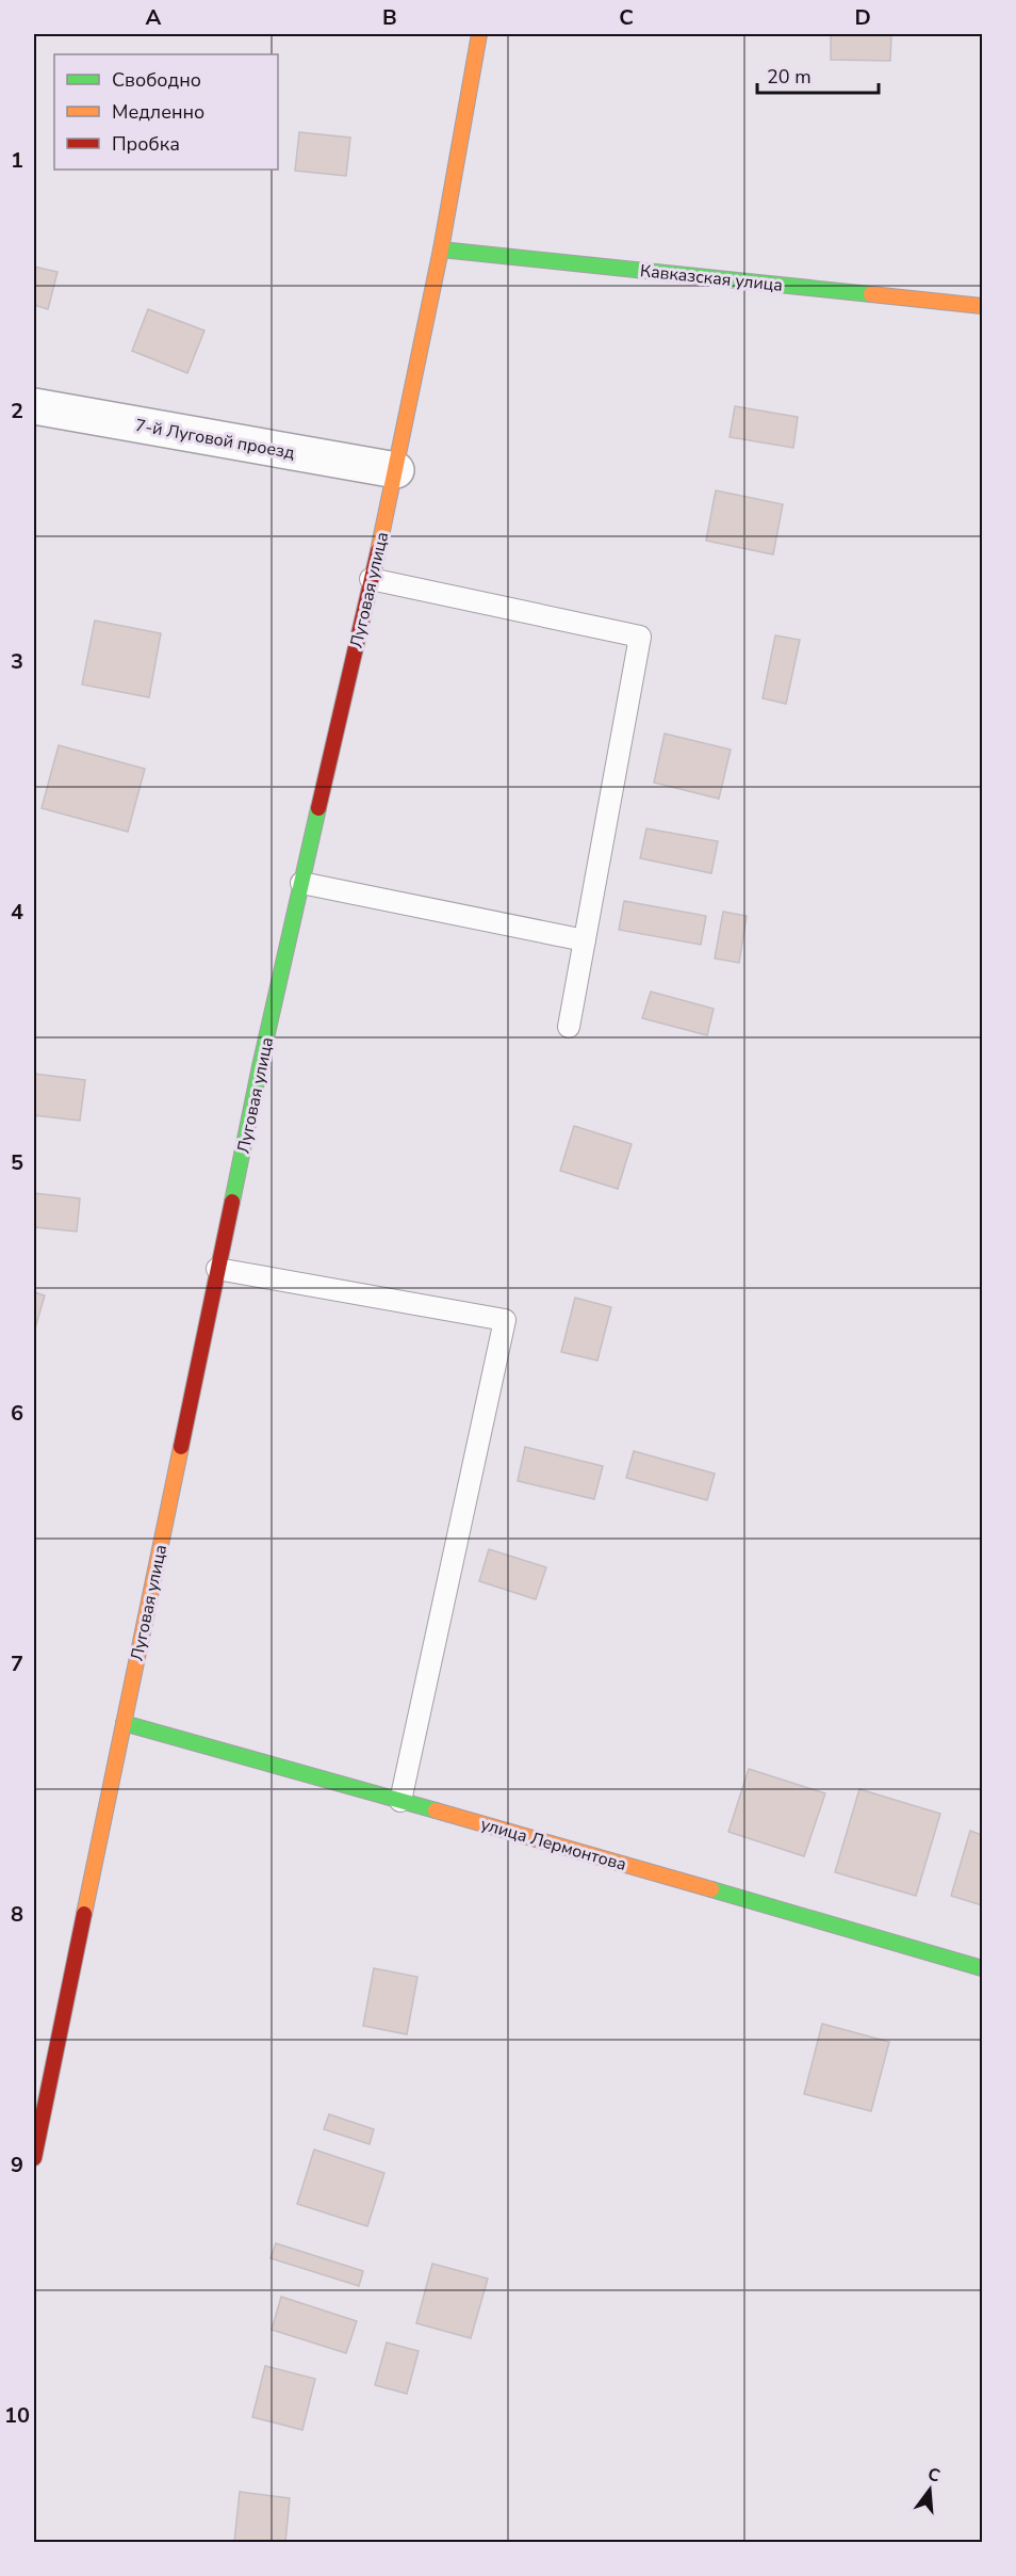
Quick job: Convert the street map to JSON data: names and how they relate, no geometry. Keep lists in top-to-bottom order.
{
  "streets": {
    "street": [
      "Кавказская улица",
      "7-й Луговой проезд",
      "Луговая улица",
      "улица Лермонтова"
    ]
  },
  "crossings": [
    ["Кавказская улица", "Луговая улица"],
    ["7-й Луговой проезд", "Луговая улица"],
    ["Луговая улица", "улица Лермонтова"]
  ],
  "legend": ["Свободно", "Медленно", "Пробка"],
  "scale_bar": "20 m",
  "north": "top",
  "grid": {
    "columns": [
      "A",
      "B",
      "C",
      "D"
    ],
    "rows": [
      "1",
      "2",
      "3",
      "4",
      "5",
      "6",
      "7",
      "8",
      "9",
      "10"
    ]
  }
}
